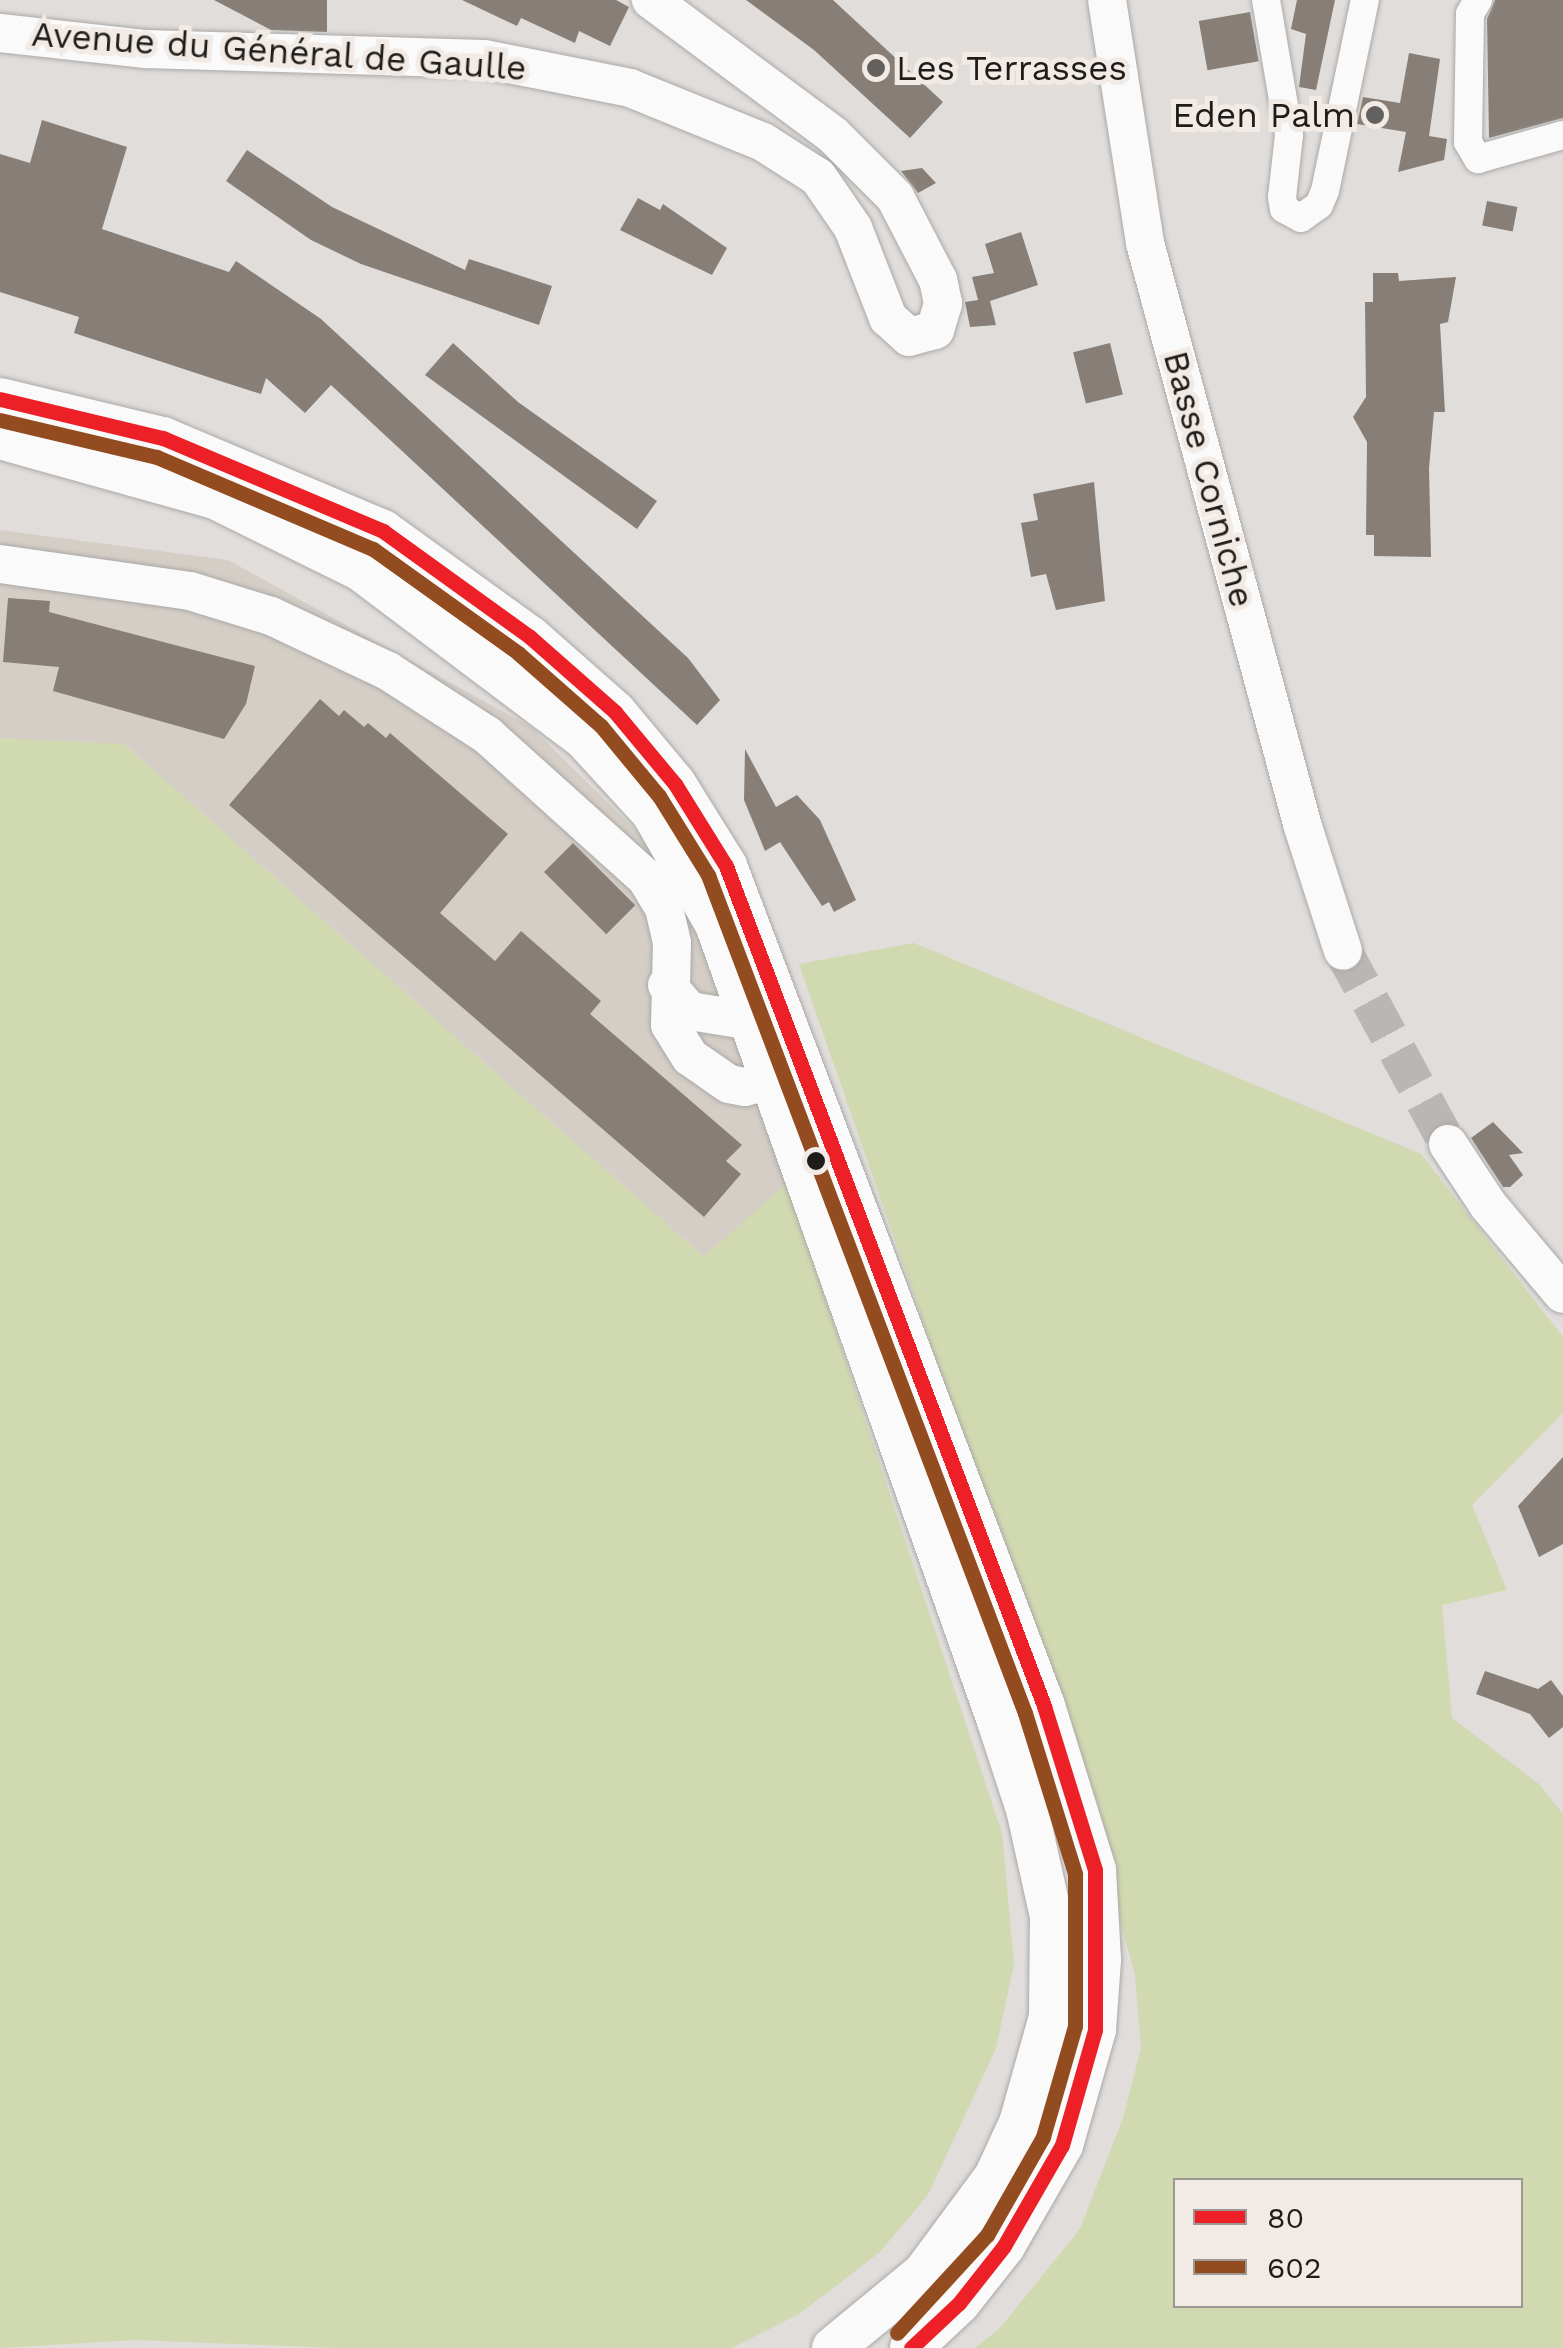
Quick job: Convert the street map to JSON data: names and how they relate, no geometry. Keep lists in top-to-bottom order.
{
  "streets": {
    "street": ["Avenue du Général de Gaulle", "Basse Corniche"]
  },
  "places": ["Les Terrasses", "Eden Palm"],
  "lines": ["transit line 80", "transit line 602"],
  "legend": ["80", "602"]
}
